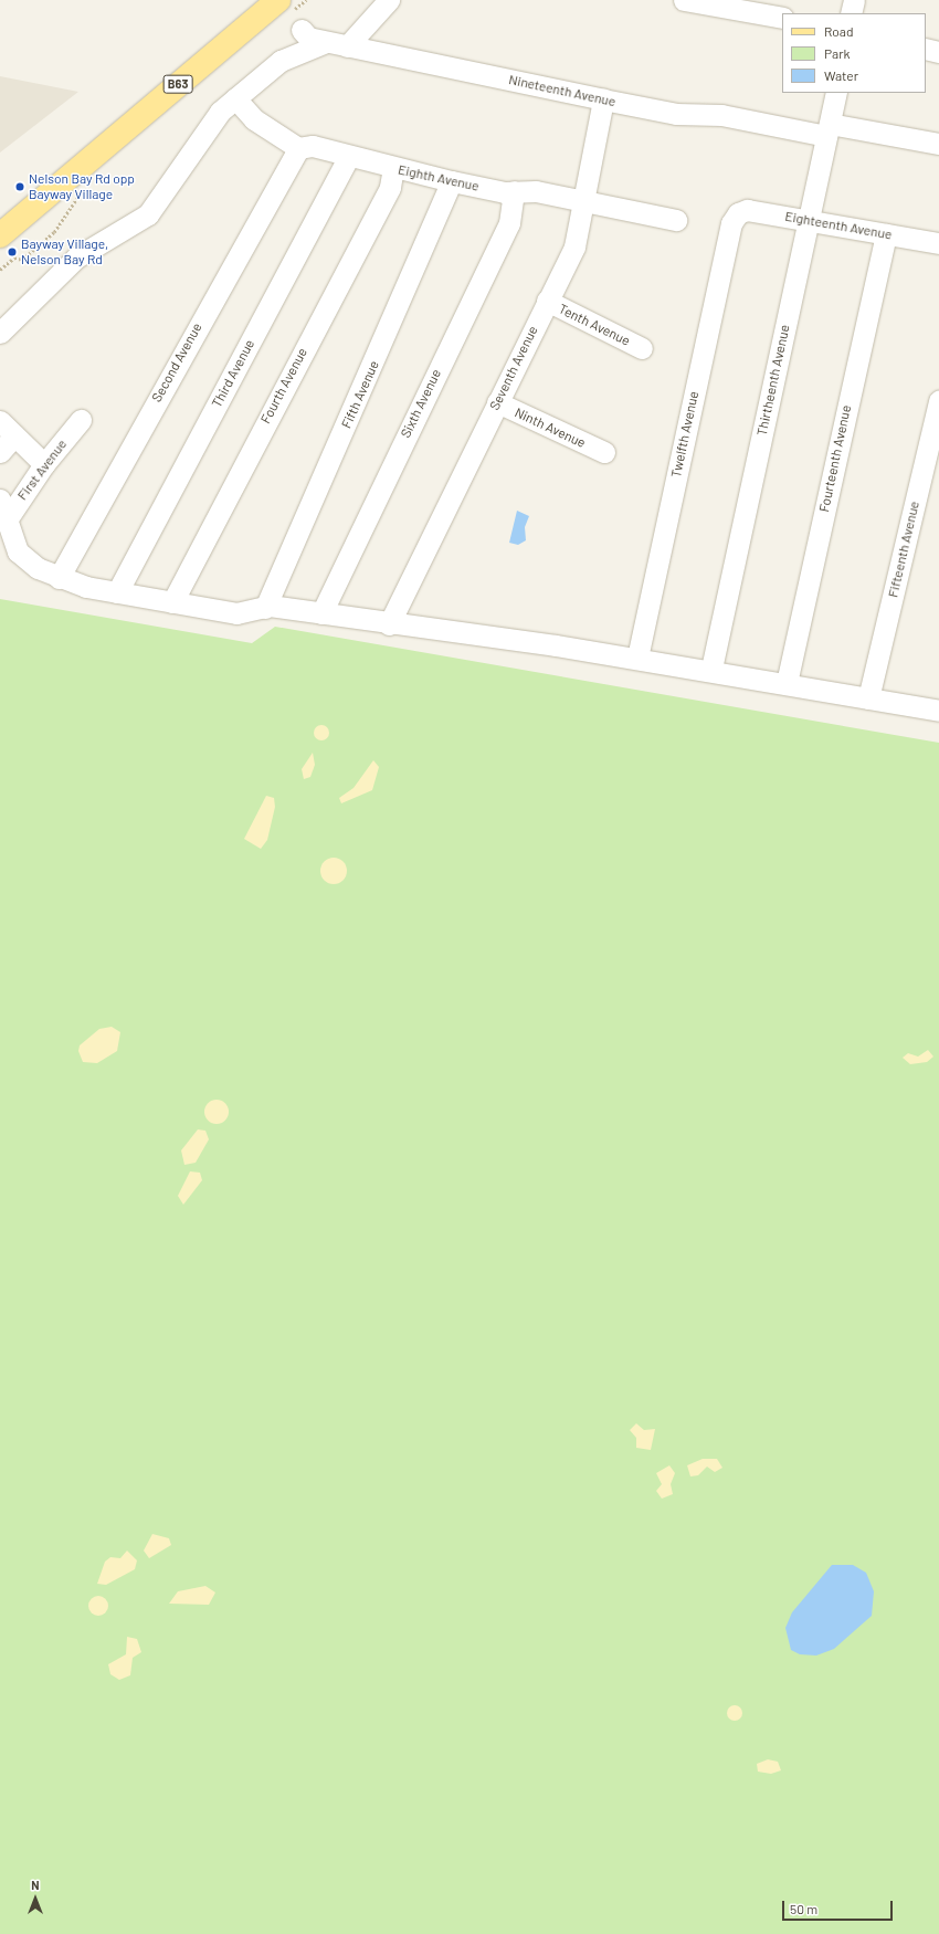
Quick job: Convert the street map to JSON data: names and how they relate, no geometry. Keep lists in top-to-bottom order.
{
  "streets": {
    "main road": ["B63"],
    "lane": [
      "Nineteenth Avenue",
      "Eighth Avenue",
      "Eighteenth Avenue",
      "Tenth Avenue",
      "Second Avenue",
      "Seventh Avenue",
      "Third Avenue",
      "Thirtheenth Avenue",
      "Fourth Avenue",
      "Fifth Avenue",
      "Sixth Avenue",
      "Ninth Avenue",
      "Twelfth Avenue",
      "Fourteenth Avenue",
      "First Avenue",
      "Fifteenth Avenue"
    ]
  },
  "crossings": [
    ["Nineteenth Avenue", "Seventh Avenue"],
    ["Nineteenth Avenue", "Thirtheenth Avenue"],
    ["Eighth Avenue", "Second Avenue"],
    ["Eighth Avenue", "Seventh Avenue"],
    ["Eighth Avenue", "Third Avenue"],
    ["Eighth Avenue", "Fourth Avenue"],
    ["Eighth Avenue", "Fifth Avenue"],
    ["Eighth Avenue", "Sixth Avenue"],
    ["Eighteenth Avenue", "Thirtheenth Avenue"],
    ["Eighteenth Avenue", "Twelfth Avenue"],
    ["Eighteenth Avenue", "Fourteenth Avenue"],
    ["Tenth Avenue", "Seventh Avenue"],
    ["Seventh Avenue", "Ninth Avenue"]
  ],
  "places": ["Nelson Bay Rd opp Bayway Village", "Bayway Village, Nelson Bay Rd"],
  "legend": ["Road", "Park", "Water"],
  "scale_bar": "50 m",
  "north": "top"
}
